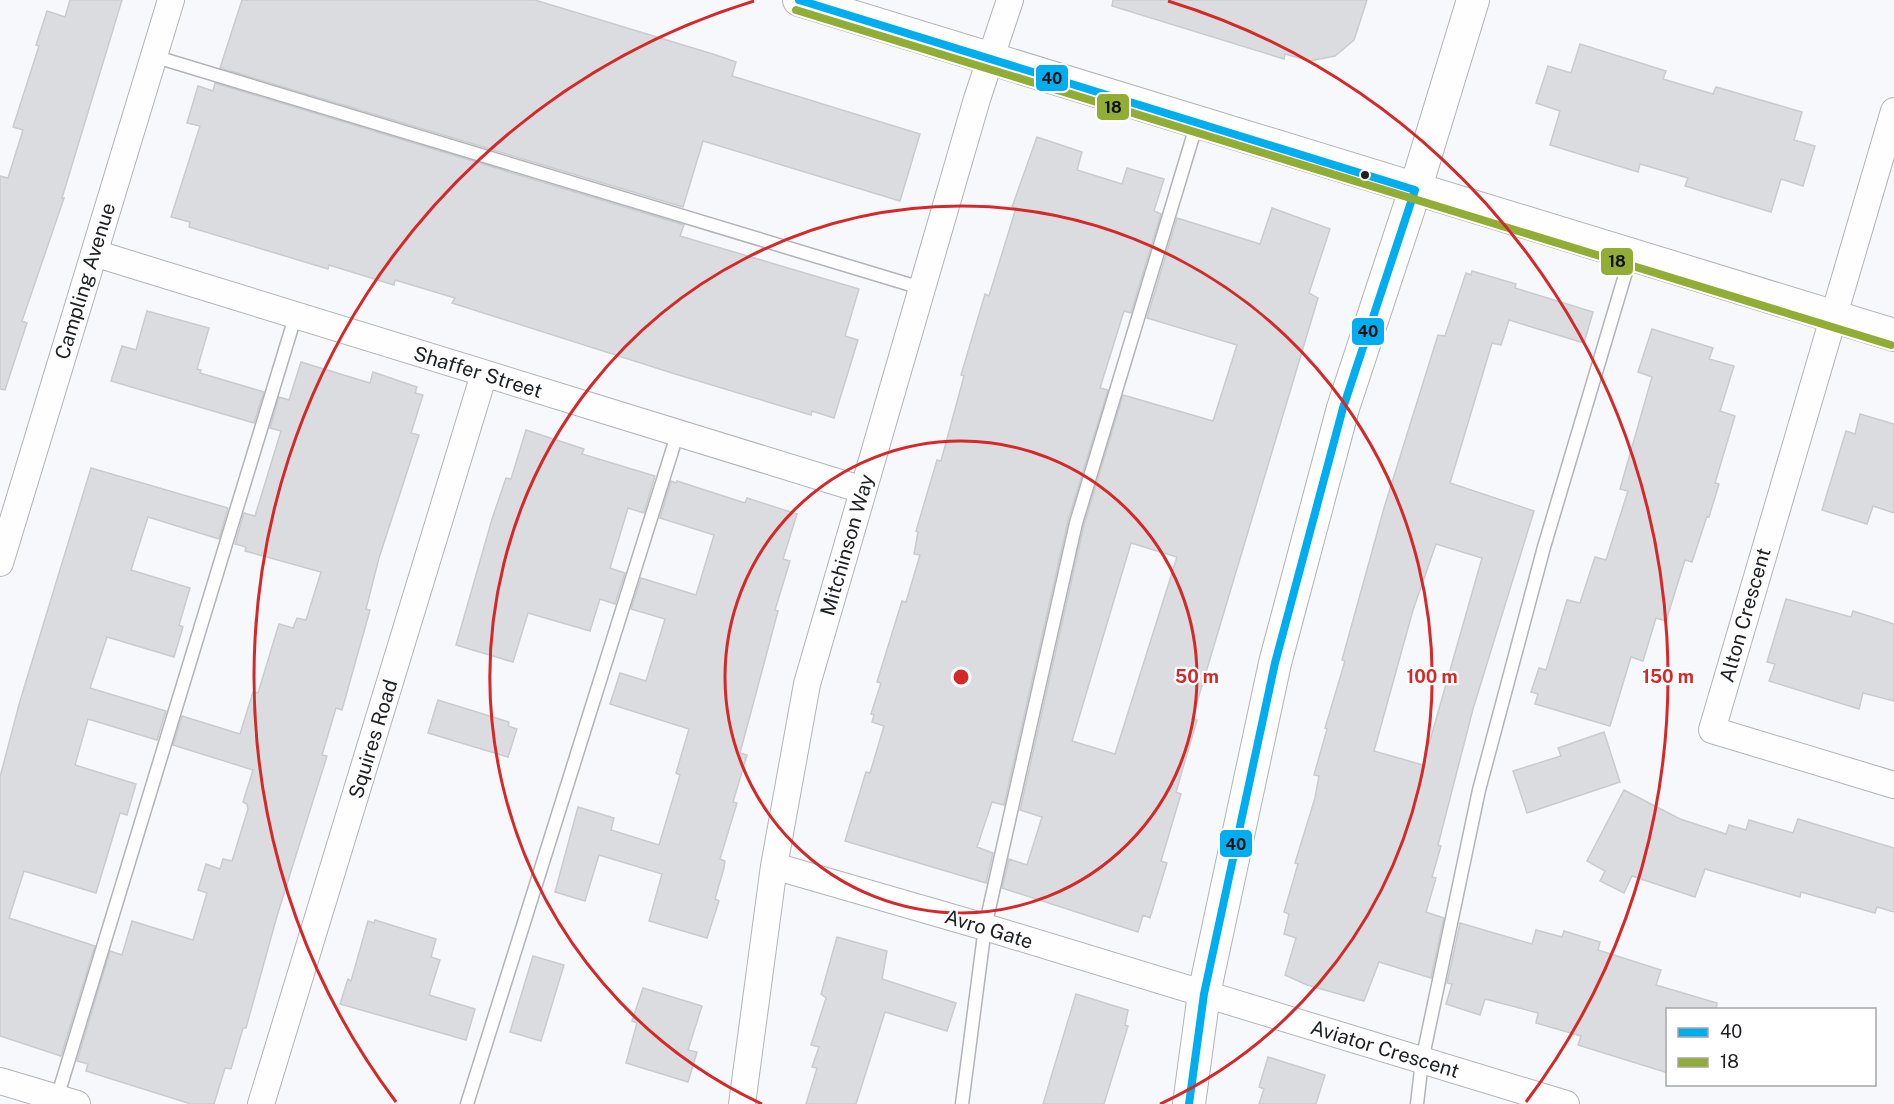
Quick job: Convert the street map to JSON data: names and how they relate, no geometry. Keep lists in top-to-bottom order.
{
  "streets": {
    "street": [
      "Campling Avenue",
      "Shaffer Street",
      "Mitchinson Way",
      "Alton Crescent",
      "Squires Road",
      "Avro Gate",
      "Aviator Crescent"
    ]
  },
  "crossings": [
    ["Campling Avenue", "Shaffer Street"],
    ["Shaffer Street", "Mitchinson Way"],
    ["Shaffer Street", "Squires Road"],
    ["Mitchinson Way", "Avro Gate"],
    ["Avro Gate", "Aviator Crescent"]
  ],
  "lines": ["transit line 40", "transit line 18"],
  "legend": ["40", "18"],
  "rings": ["50 m", "100 m", "150 m"]
}
